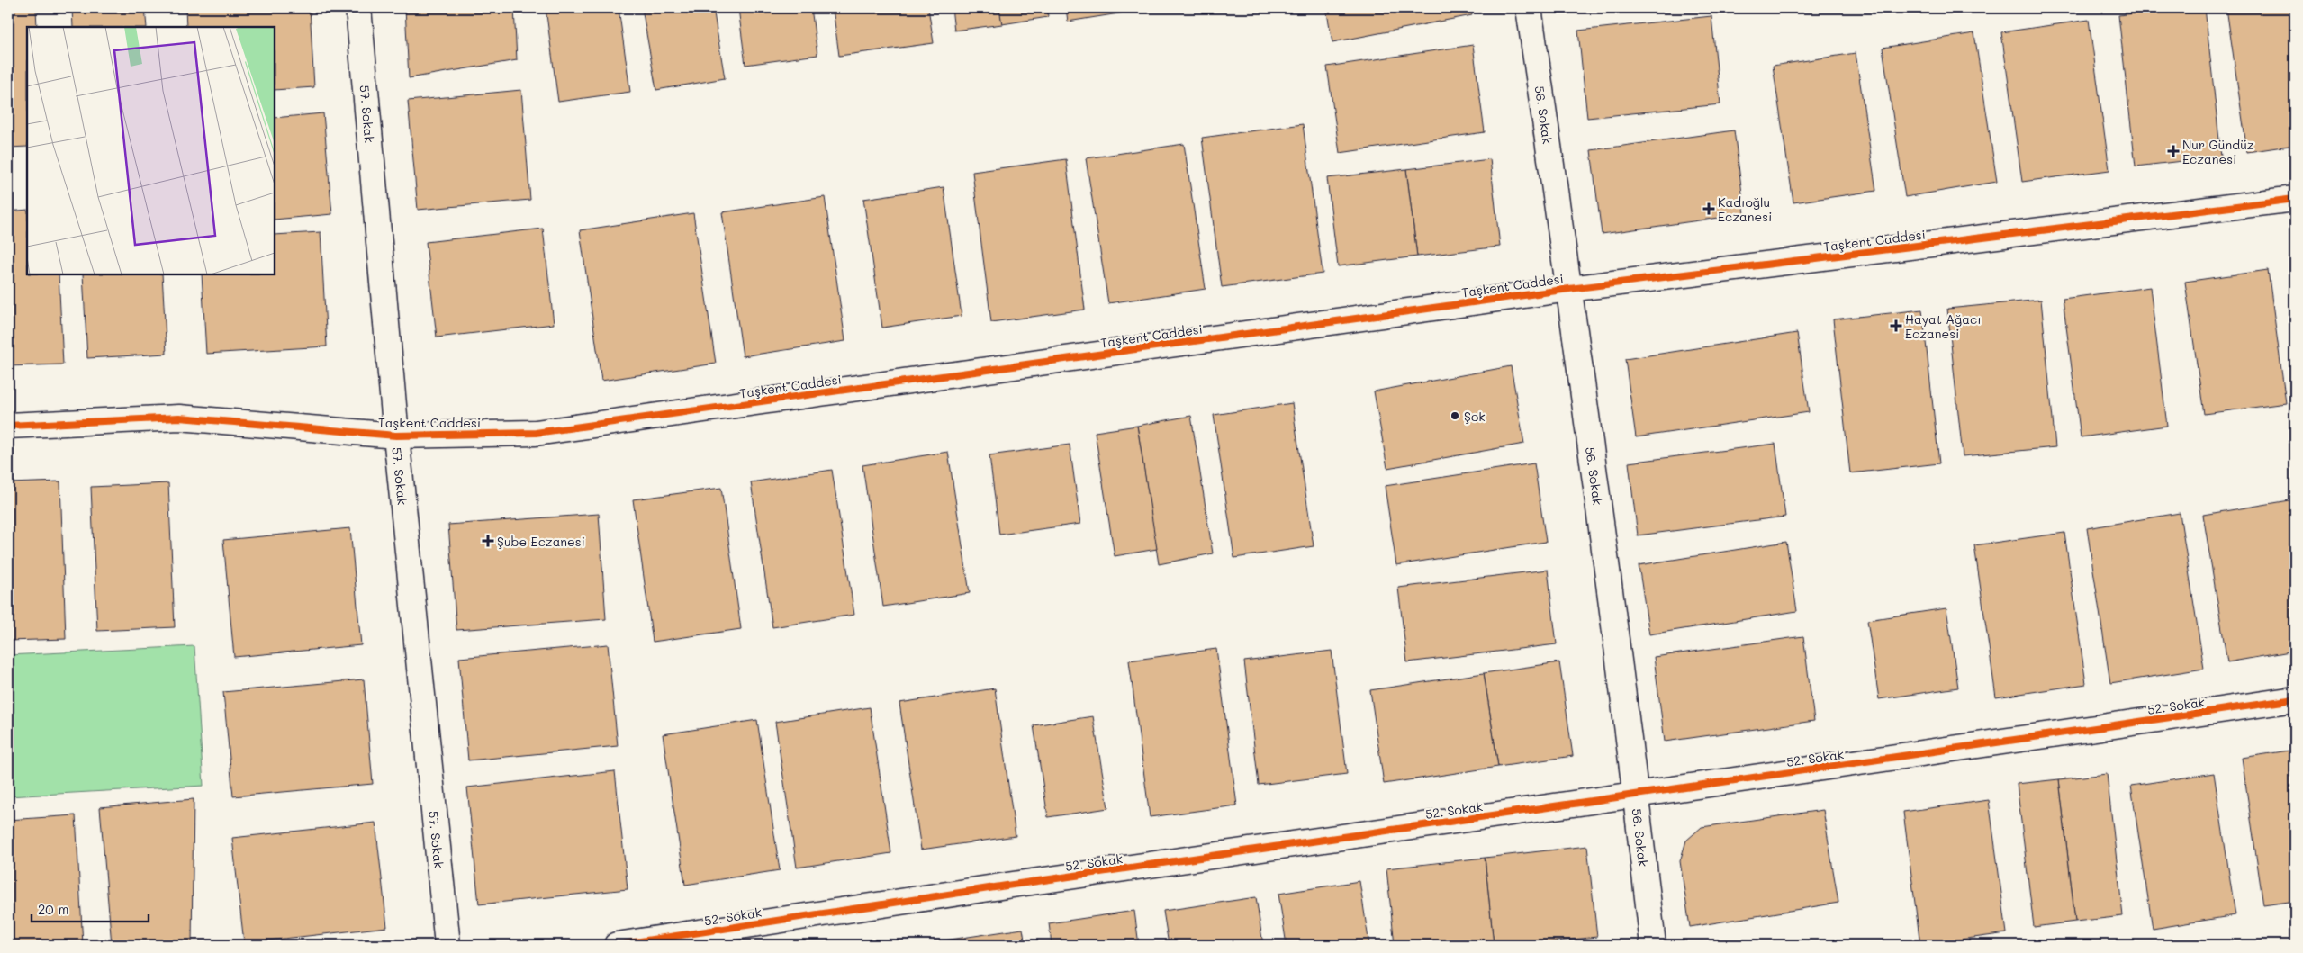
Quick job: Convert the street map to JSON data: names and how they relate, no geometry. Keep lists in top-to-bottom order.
{
  "streets": {
    "street": [
      "57. Sokak",
      "56. Sokak",
      "Taşkent Caddesi",
      "52. Sokak"
    ]
  },
  "crossings": [
    ["57. Sokak", "Taşkent Caddesi"],
    ["56. Sokak", "Taşkent Caddesi"],
    ["56. Sokak", "52. Sokak"]
  ],
  "places": {
    "health": [
      "Nur Gündüz Eczanesi",
      "Kadıoğlu Eczanesi",
      "Hayat Ağacı Eczanesi",
      "Şube Eczanesi"
    ],
    "other": ["Şok"]
  },
  "scale_bar": "20 m"
}
